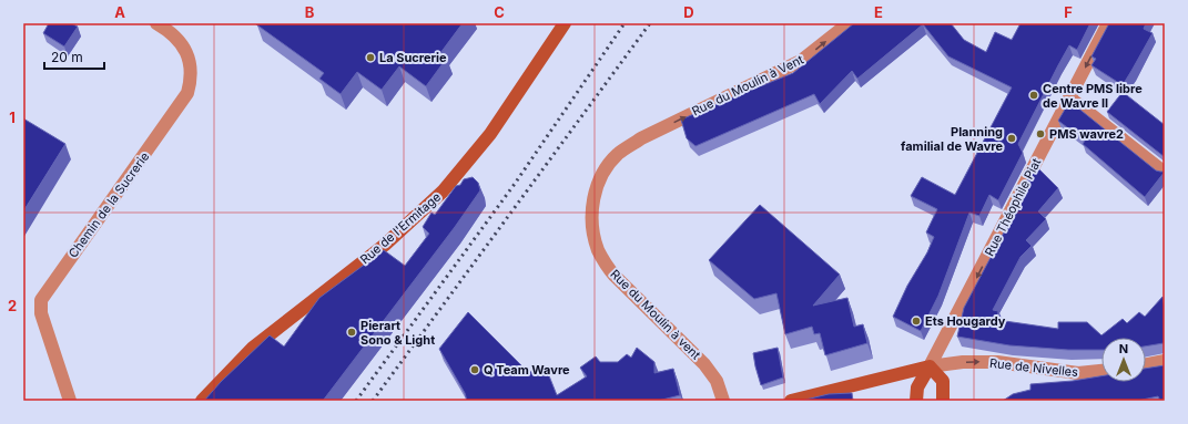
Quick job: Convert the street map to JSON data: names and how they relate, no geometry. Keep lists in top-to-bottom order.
{
  "streets": {
    "street": [
      "Rue du Moulin à Vent",
      "Chemin de la Sucrerie",
      "Rue Théophile Piat",
      "Rue de l'Ermitage",
      "Rue du Moulin à vent",
      "Rue de Nivelles"
    ]
  },
  "crossings": [
    ["Rue du Moulin à Vent", "Rue du Moulin à vent"],
    ["Rue Théophile Piat", "Rue de Nivelles"]
  ],
  "one_way": ["Rue du Moulin à Vent", "Rue Théophile Piat", "Rue de Nivelles"],
  "places": [
    "La Sucrerie",
    "Centre PMS libre de Wavre II",
    "PMS wavre2",
    "Planning familial de Wavre",
    "Ets Hougardy",
    "Pierart Sono & Light",
    "Q Team Wavre"
  ],
  "scale_bar": "20 m",
  "north": "top",
  "grid": {
    "columns": [
      "A",
      "B",
      "C",
      "D",
      "E",
      "F"
    ],
    "rows": ["1", "2"]
  }
}
